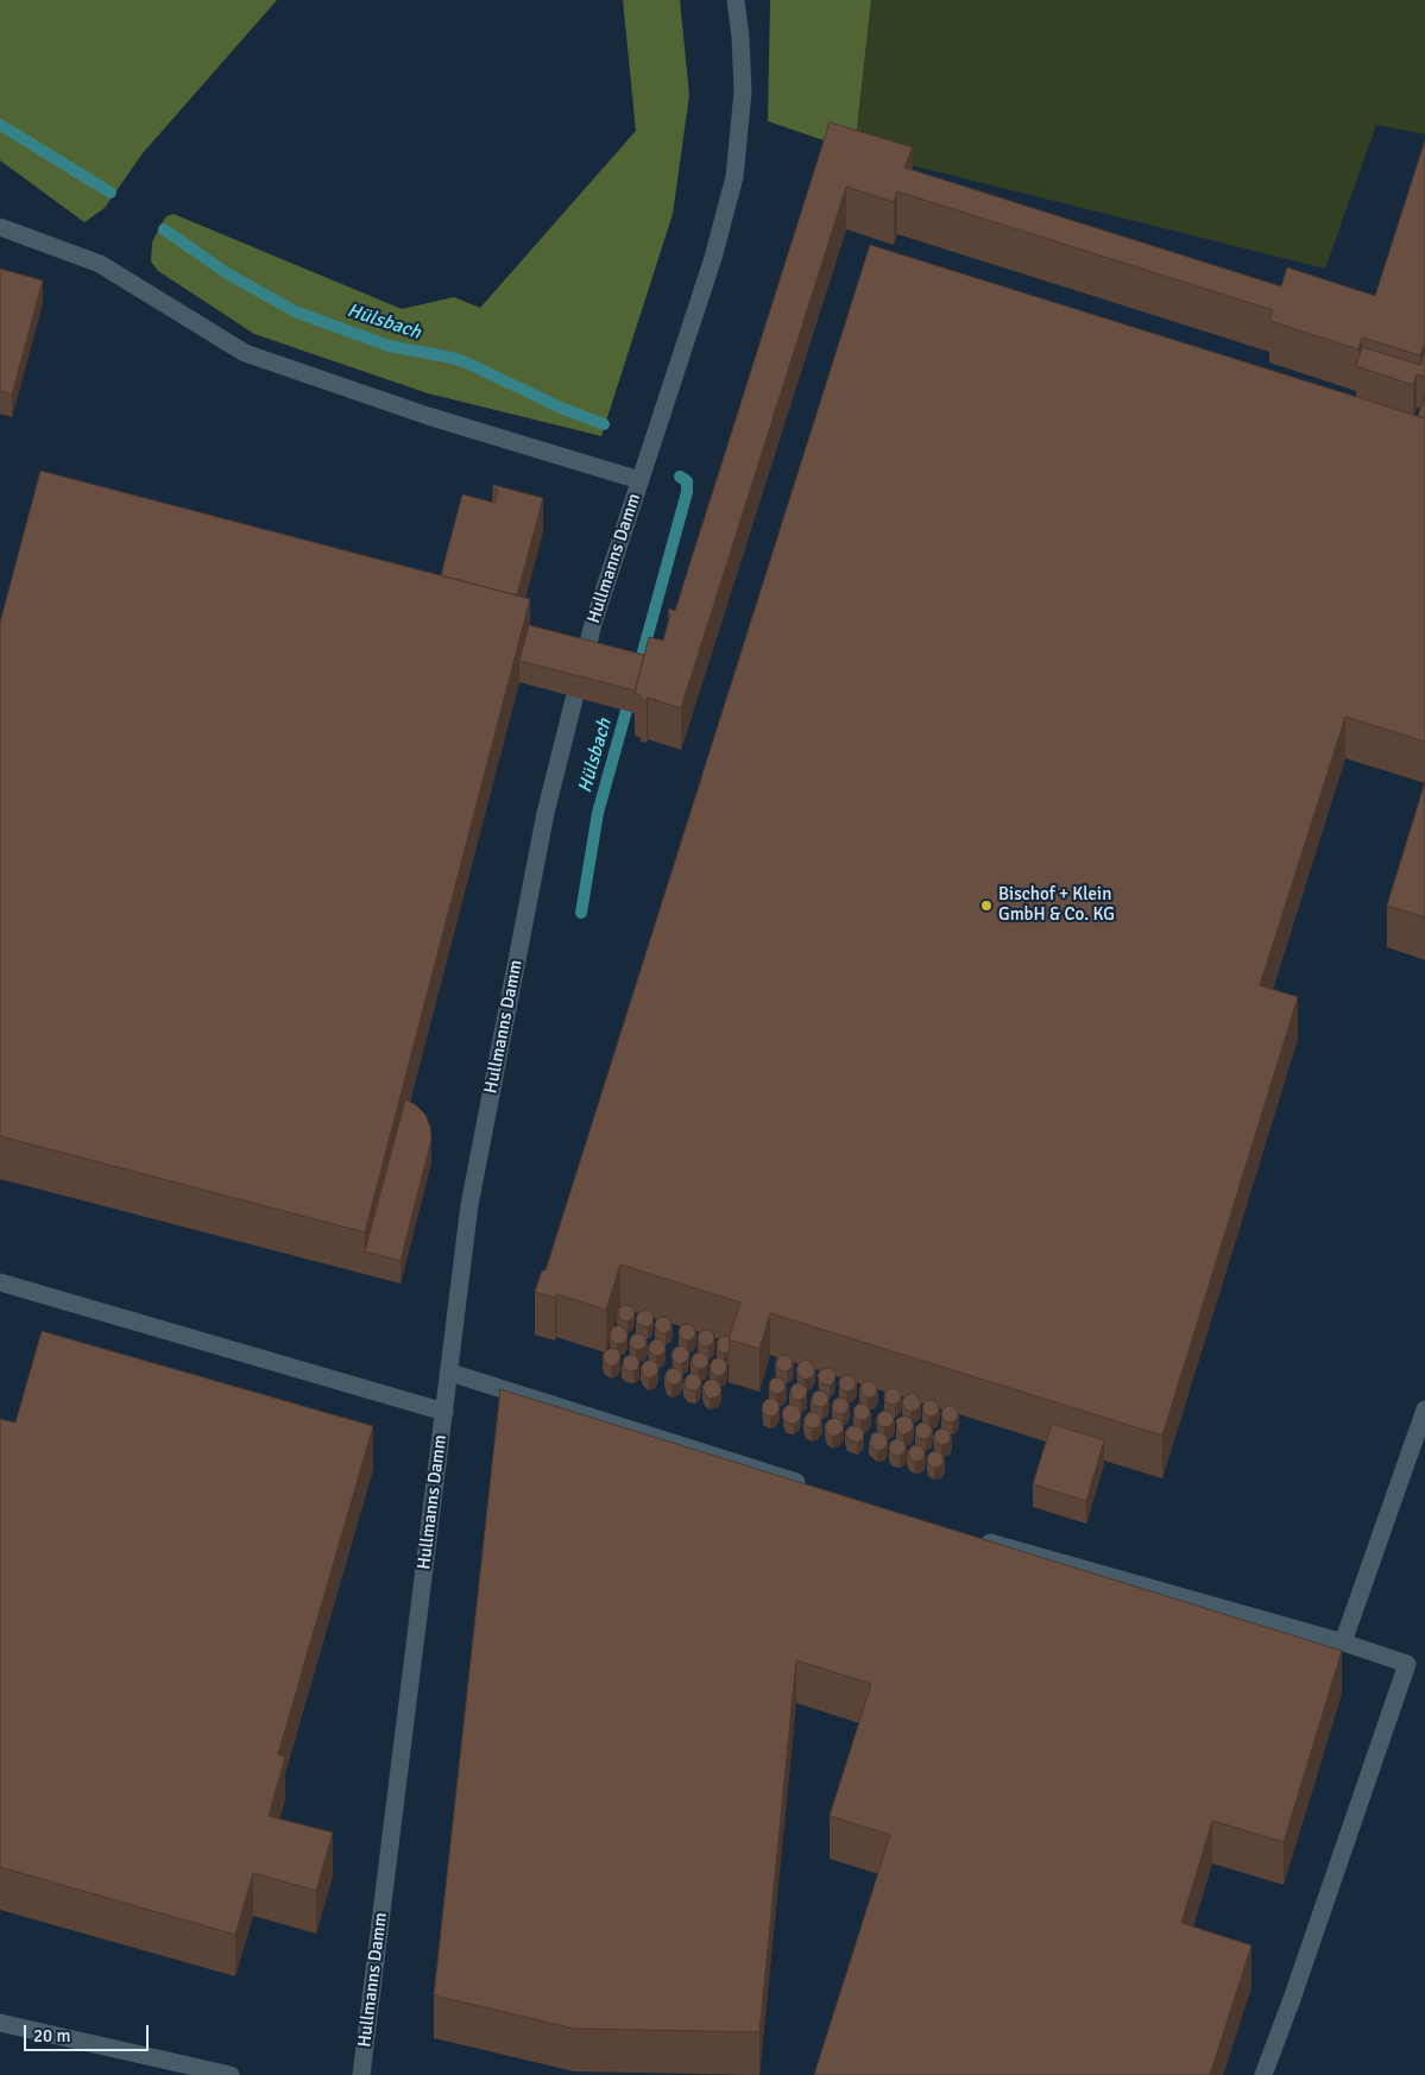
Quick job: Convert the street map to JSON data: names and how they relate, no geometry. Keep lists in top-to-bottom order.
{
  "streets": {
    "street": ["Hullmanns Damm"]
  },
  "water": ["Hülsbach"],
  "places": ["Bischof + Klein GmbH & Co. KG"],
  "scale_bar": "20 m"
}
